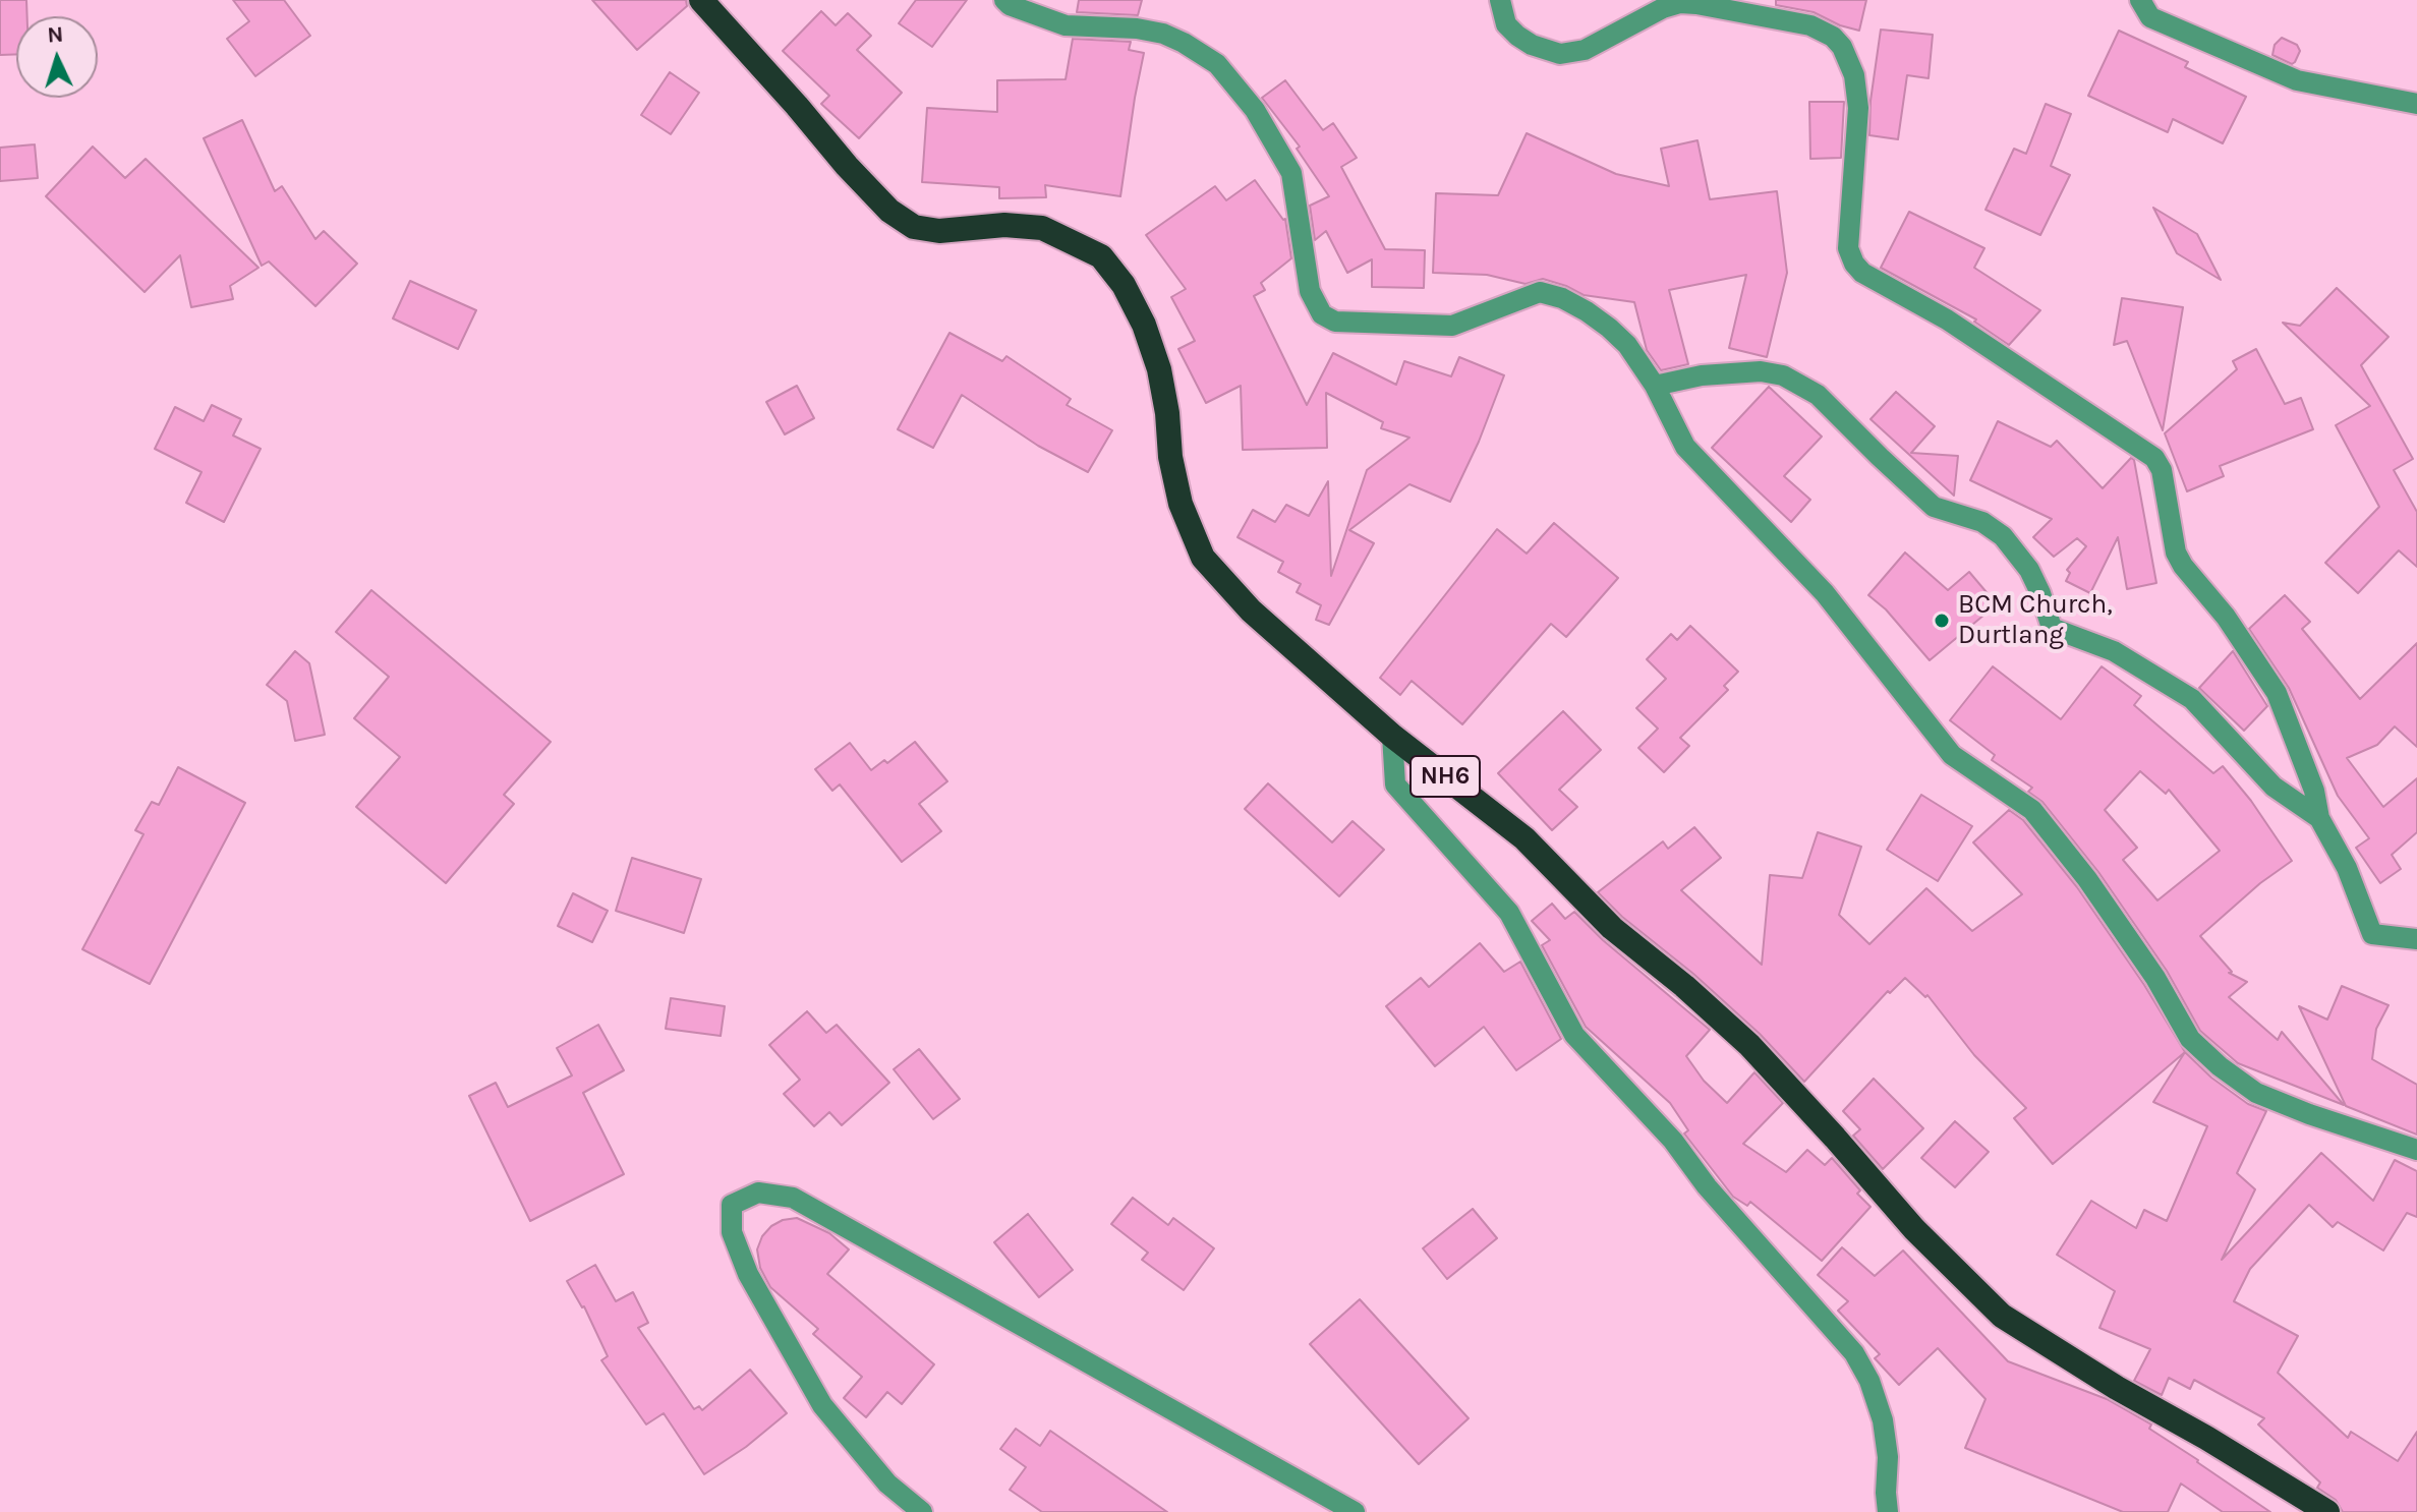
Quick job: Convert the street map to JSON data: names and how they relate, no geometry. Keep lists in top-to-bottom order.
{
  "streets": {
    "highway": ["NH6"]
  },
  "places": ["BCM Church, Durtlang"],
  "north": "top"
}
